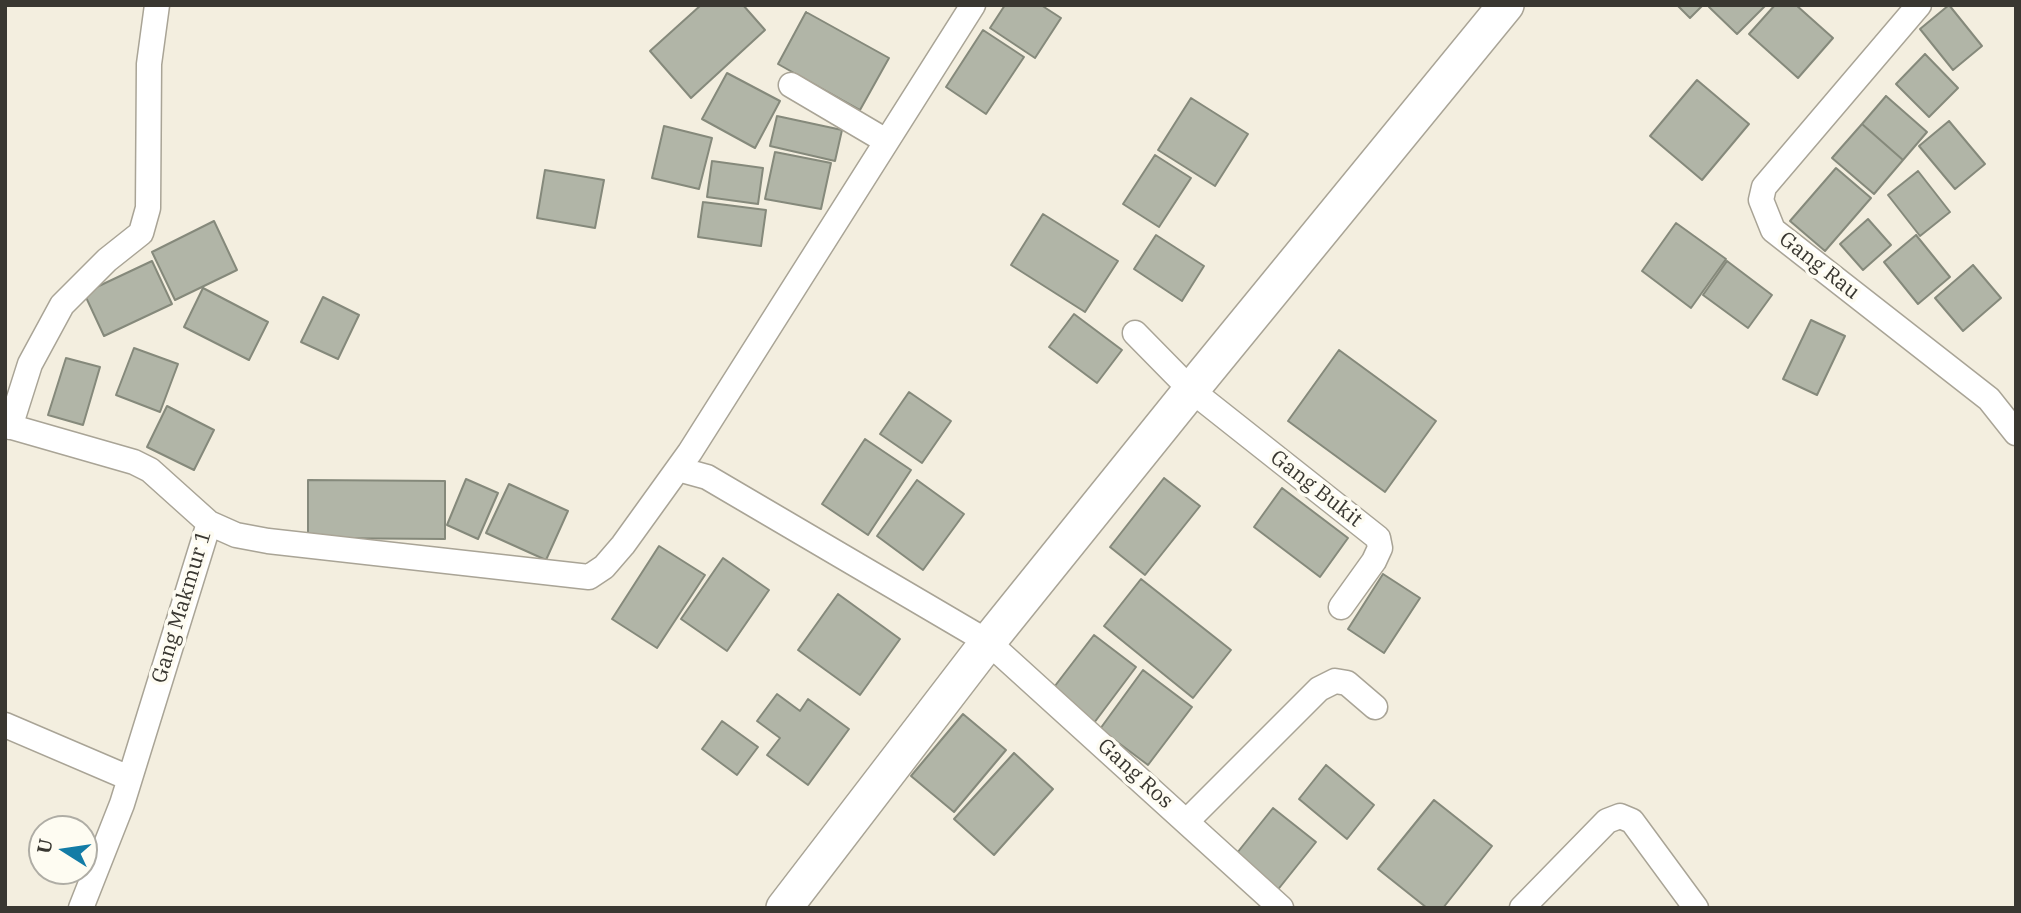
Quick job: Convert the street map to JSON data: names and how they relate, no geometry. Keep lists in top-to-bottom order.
{
  "streets": {
    "street": [
      "Gang Rau",
      "Gang Bukit",
      "Gang Makmur 1",
      "Gang Ros"
    ]
  },
  "north": "left"
}
